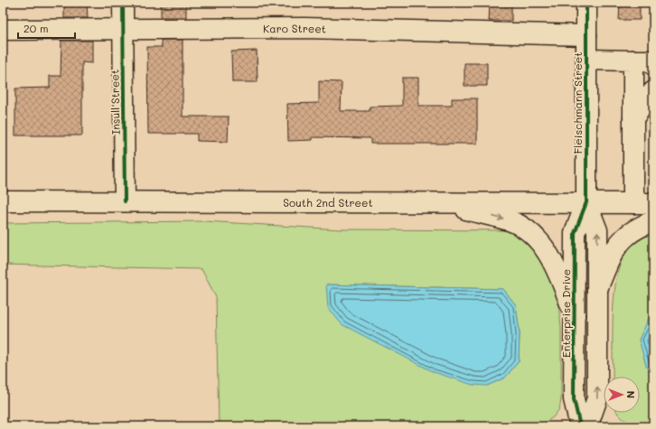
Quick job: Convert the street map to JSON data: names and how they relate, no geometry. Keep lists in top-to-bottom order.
{
  "streets": {
    "main road": [
      "Karo Street",
      "Insull Street",
      "Fleischmann Street",
      "South 2nd Street",
      "Enterprise Drive"
    ]
  },
  "crossings": [
    ["Karo Street", "Insull Street"],
    ["Karo Street", "Fleischmann Street"],
    ["Insull Street", "South 2nd Street"],
    ["Fleischmann Street", "South 2nd Street"],
    ["Fleischmann Street", "Enterprise Drive"],
    ["South 2nd Street", "Enterprise Drive"]
  ],
  "scale_bar": "20 m",
  "north": "right"
}
